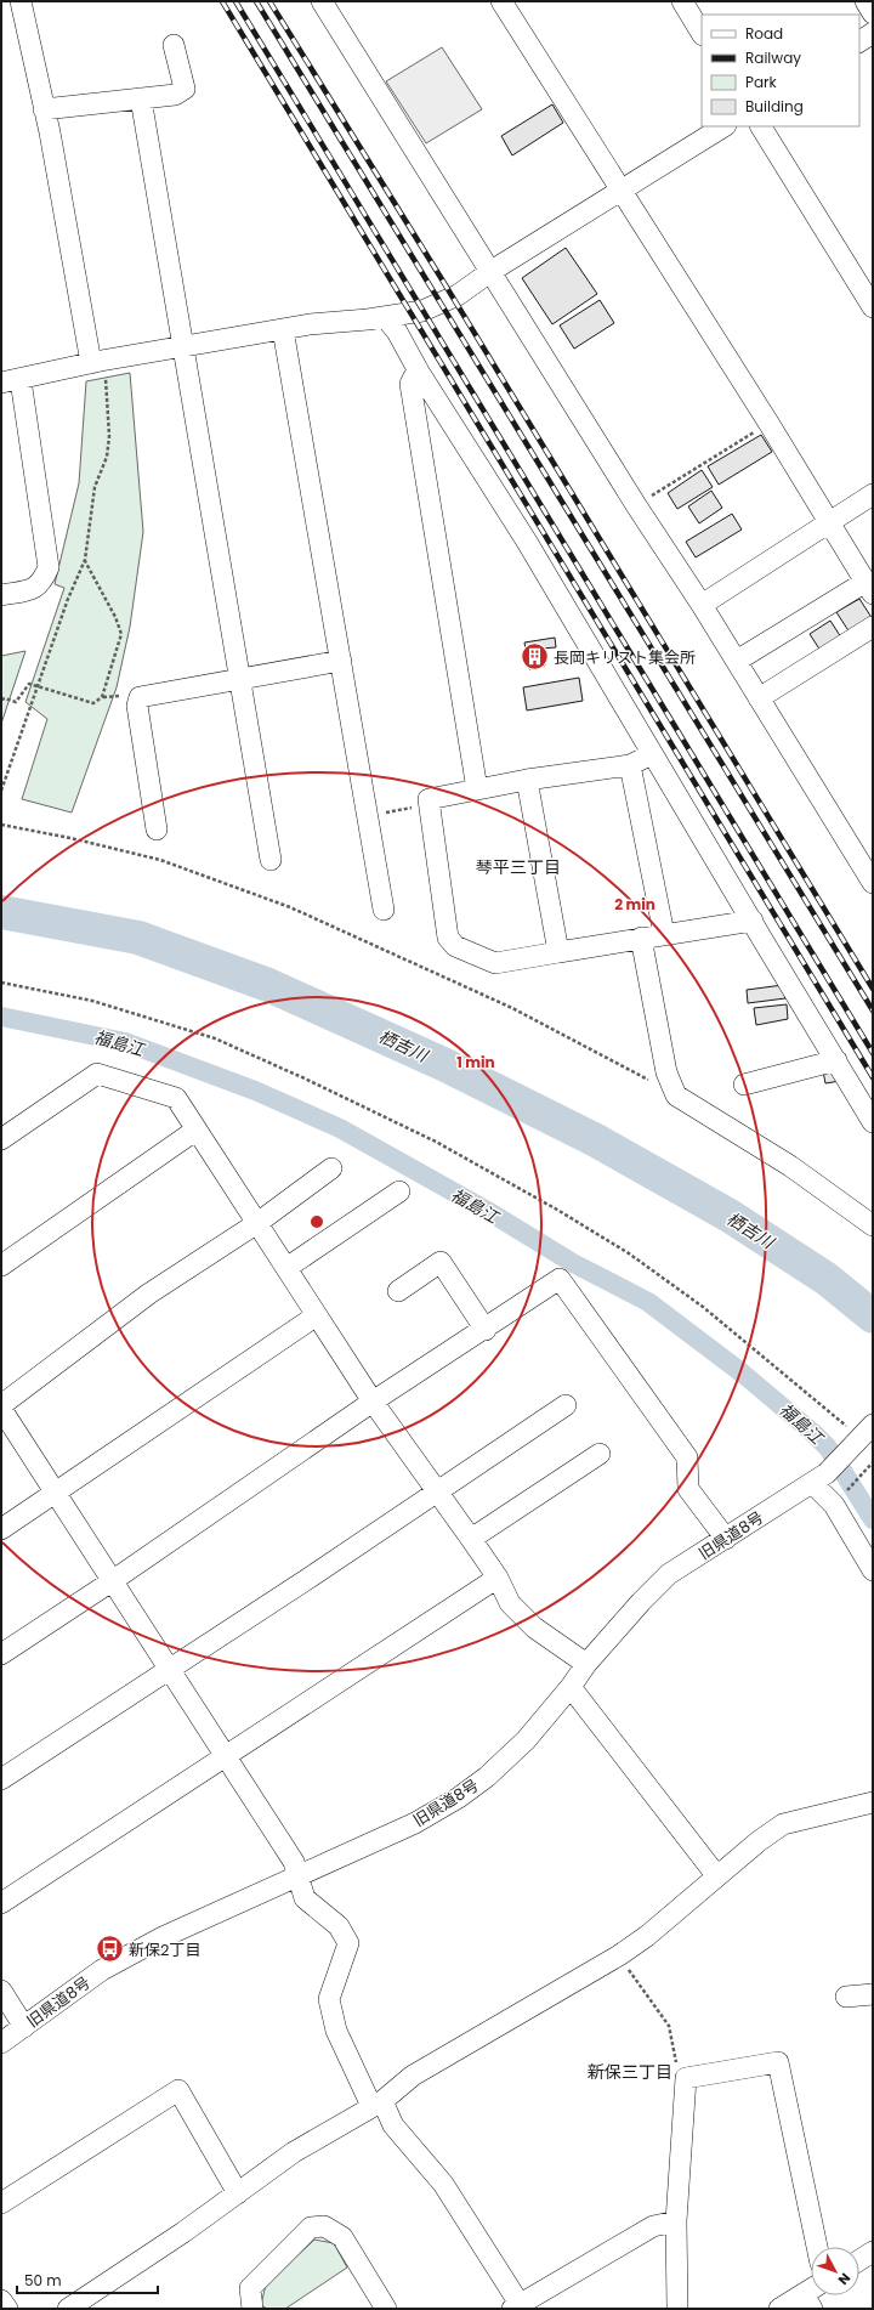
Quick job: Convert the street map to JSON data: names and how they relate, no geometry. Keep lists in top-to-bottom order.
{
  "streets": {
    "street": ["旧県道8号"]
  },
  "districts": ["琴平三丁目", "新保三丁目"],
  "water": ["福島江", "栖吉川"],
  "places": {
    "building": ["長岡キリスト集会所"],
    "bus stop": ["新保2丁目"]
  },
  "legend": [
    "Road",
    "Railway",
    "Park",
    "Building"
  ],
  "scale_bar": "50 m",
  "north": "bottom right",
  "rings": ["2 min", "1 min"]
}
